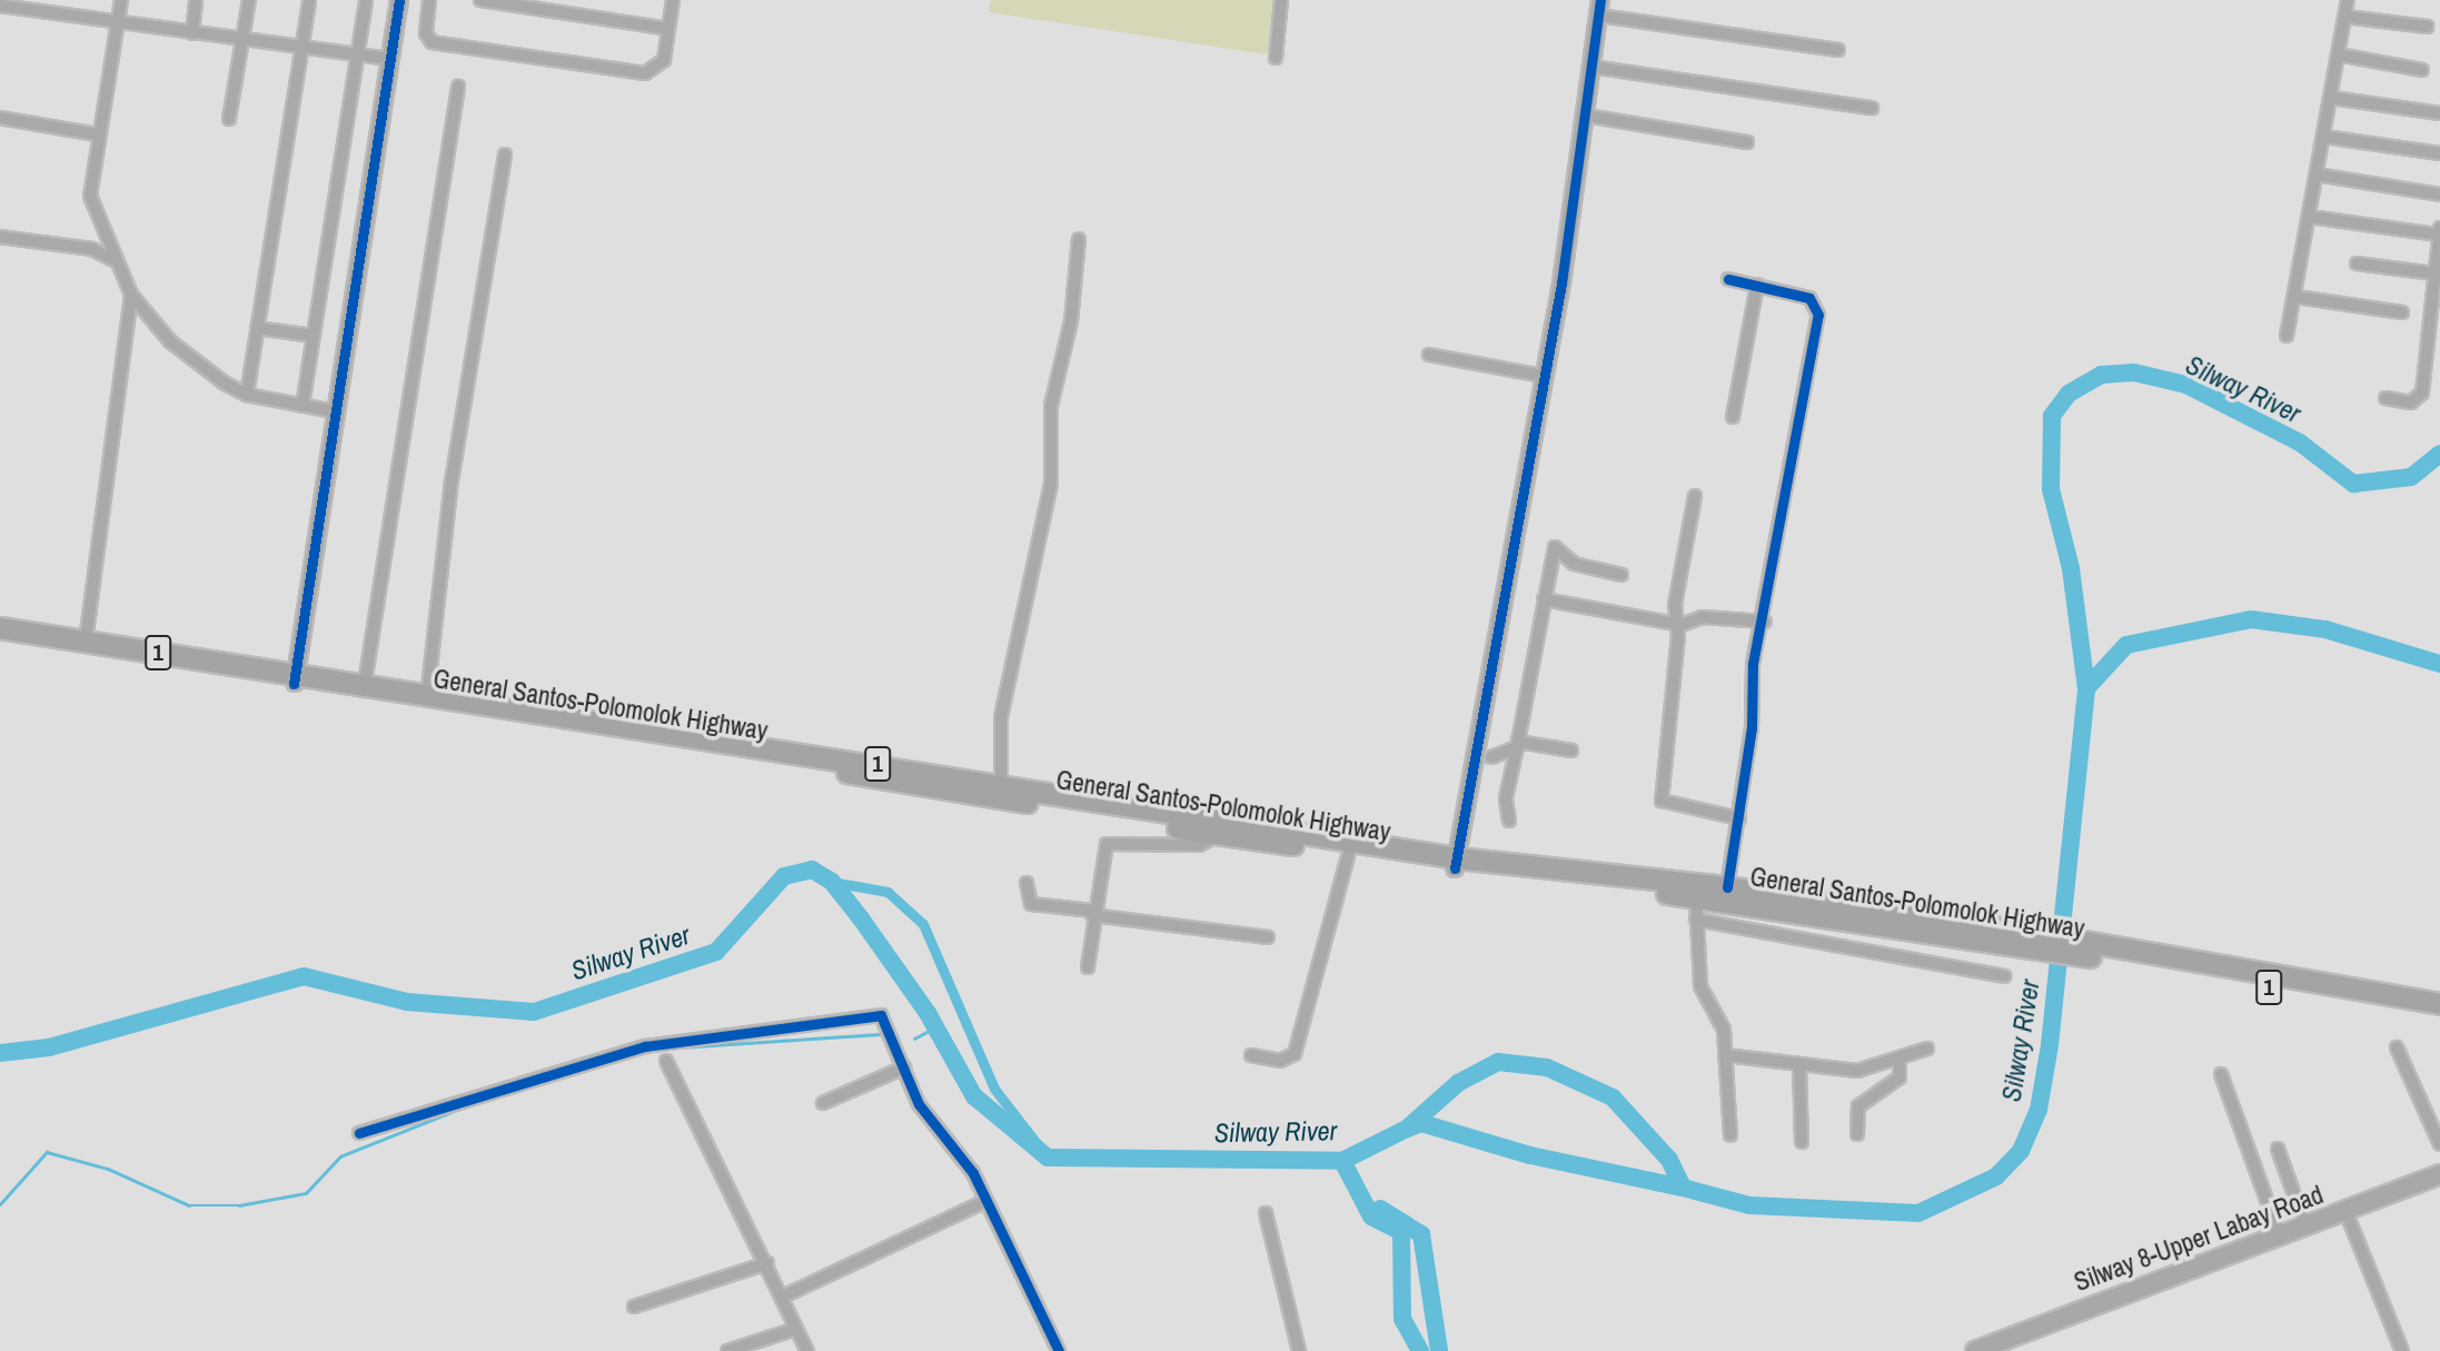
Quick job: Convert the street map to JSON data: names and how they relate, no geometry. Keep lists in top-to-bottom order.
{
  "streets": {
    "highway": ["1", "General Santos-Polomolok Highway"],
    "main road": ["Silway 8-Upper Labay Road"]
  },
  "crossings": [
    ["1", "General Santos-Polomolok Highway"]
  ],
  "water": ["Silway River"]
}
